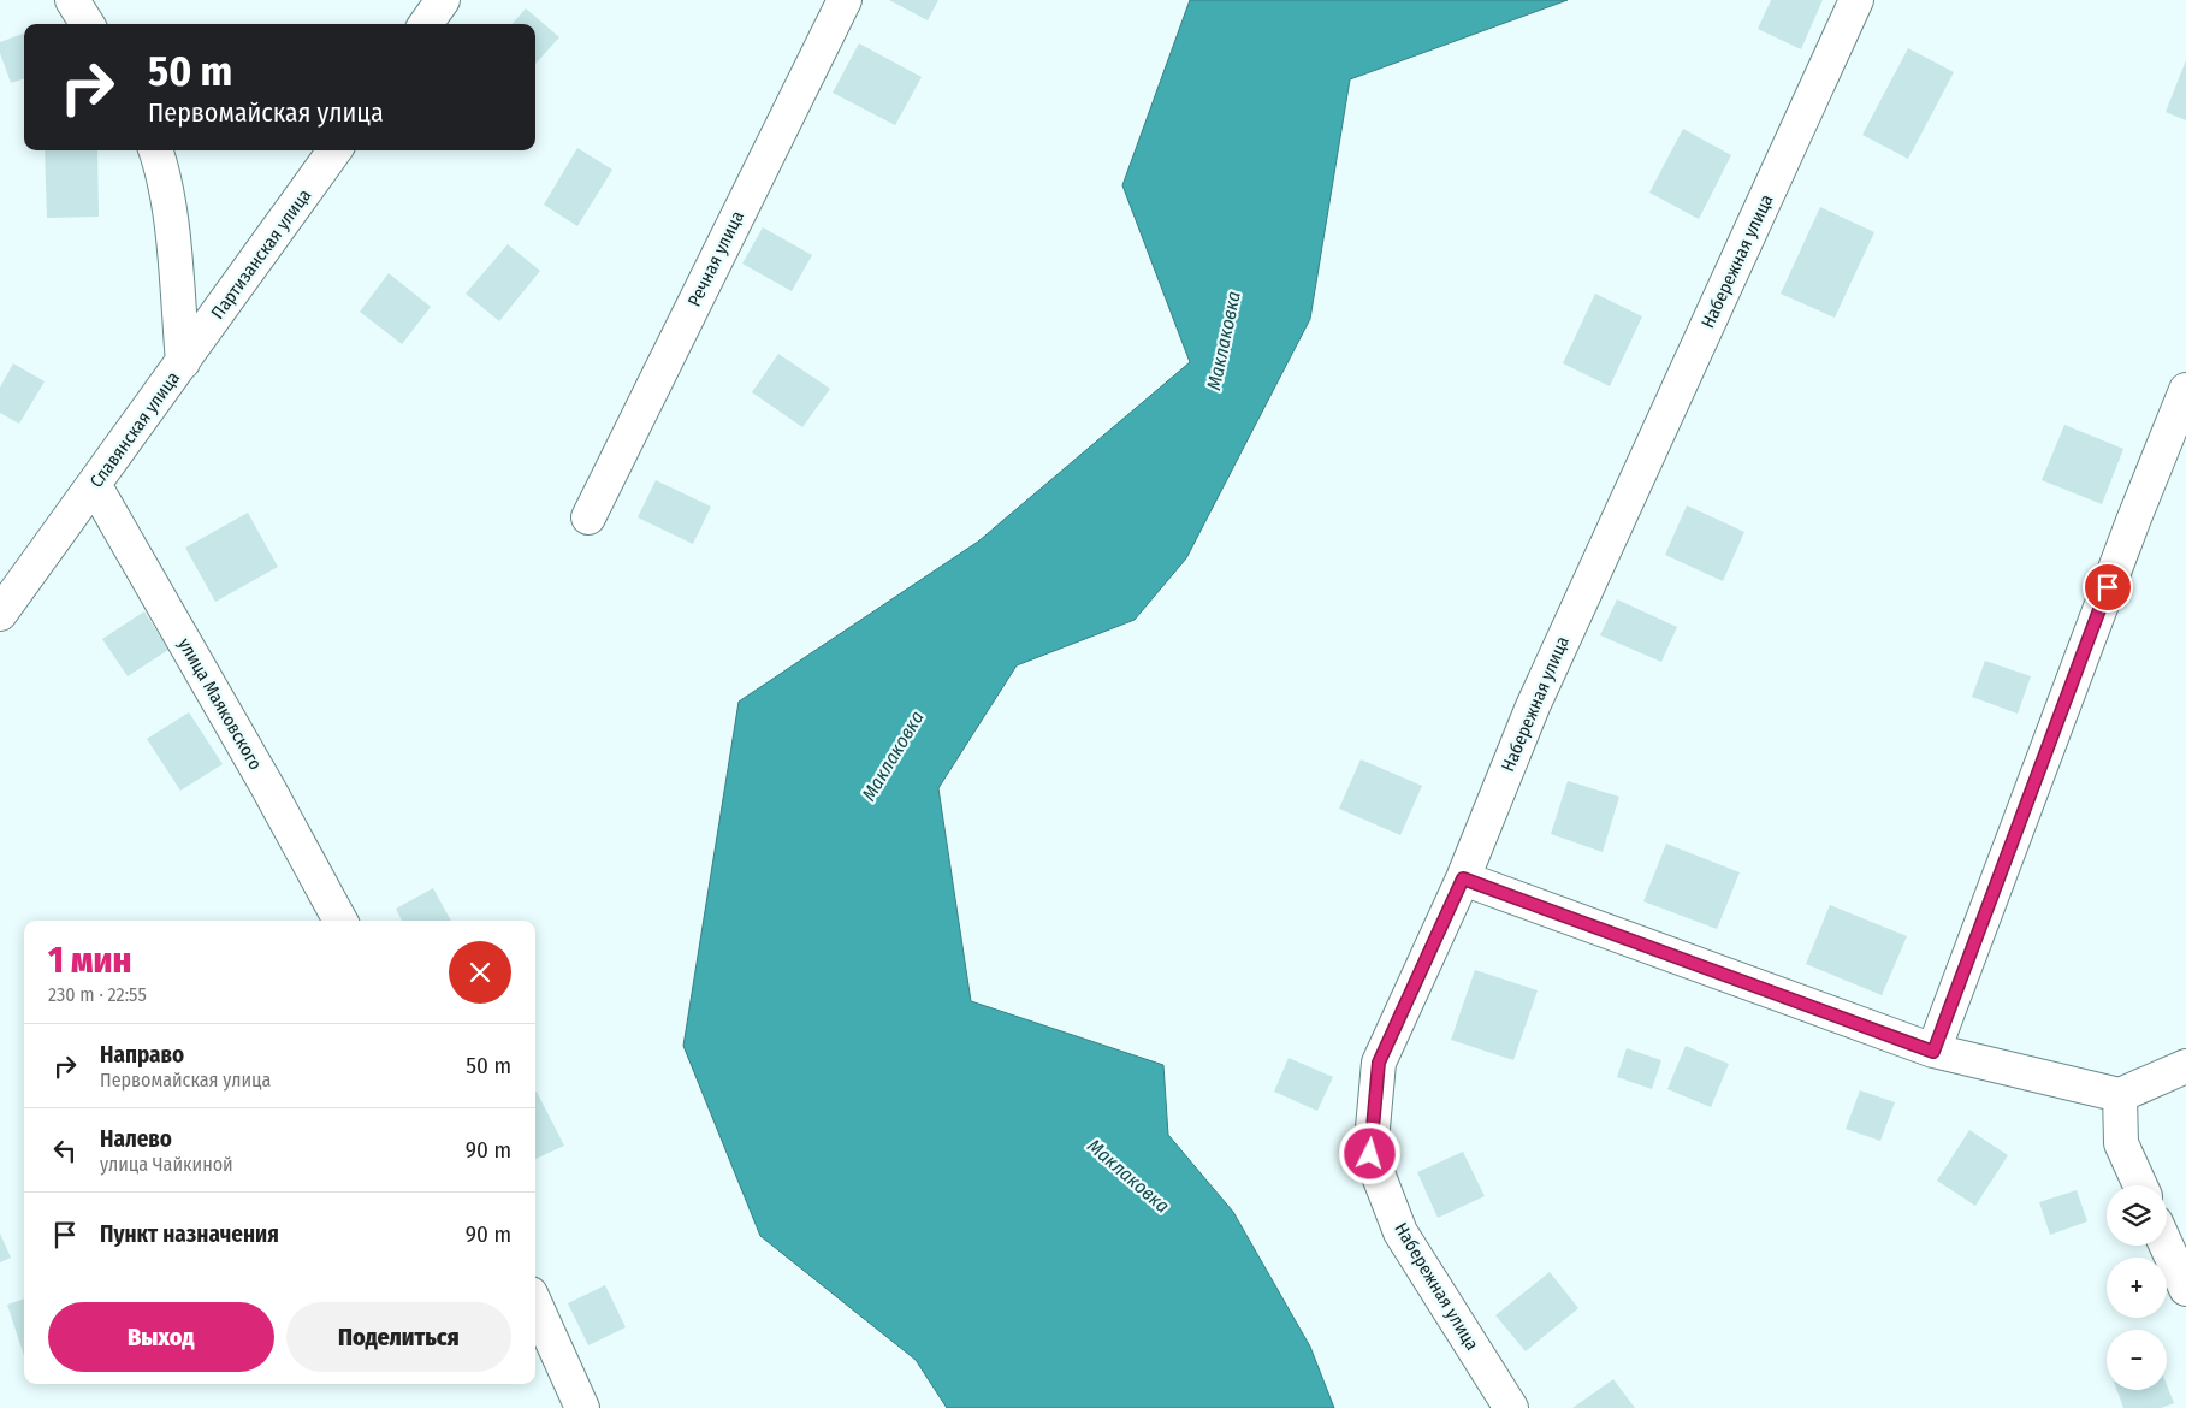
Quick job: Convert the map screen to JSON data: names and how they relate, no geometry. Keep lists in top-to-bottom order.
{
  "streets": {
    "street": [
      "Партизанская улица",
      "Речная улица",
      "Набережная улица",
      "Славянская улица",
      "улица Маяковского"
    ]
  },
  "crossings": [
    ["Партизанская улица", "Славянская улица"],
    ["Славянская улица", "улица Маяковского"]
  ],
  "water": ["Маклаковка"],
  "page": {
    "turn": ["50 m", "Первомайская улица"],
    "heading": ["1 мин", "230 m · 22:55"],
    "list": [
      {
        "name": "Направо",
        "note": "Первомайская улица",
        "value": "50 m"
      },
      {
        "name": "Налево",
        "note": "улица Чайкиной",
        "value": "90 m"
      },
      {
        "name": "Пункт назначения",
        "value": "90 m"
      }
    ],
    "map_buttons": ["+", "−"],
    "buttons": ["Выход", "Поделиться"]
  }
}
